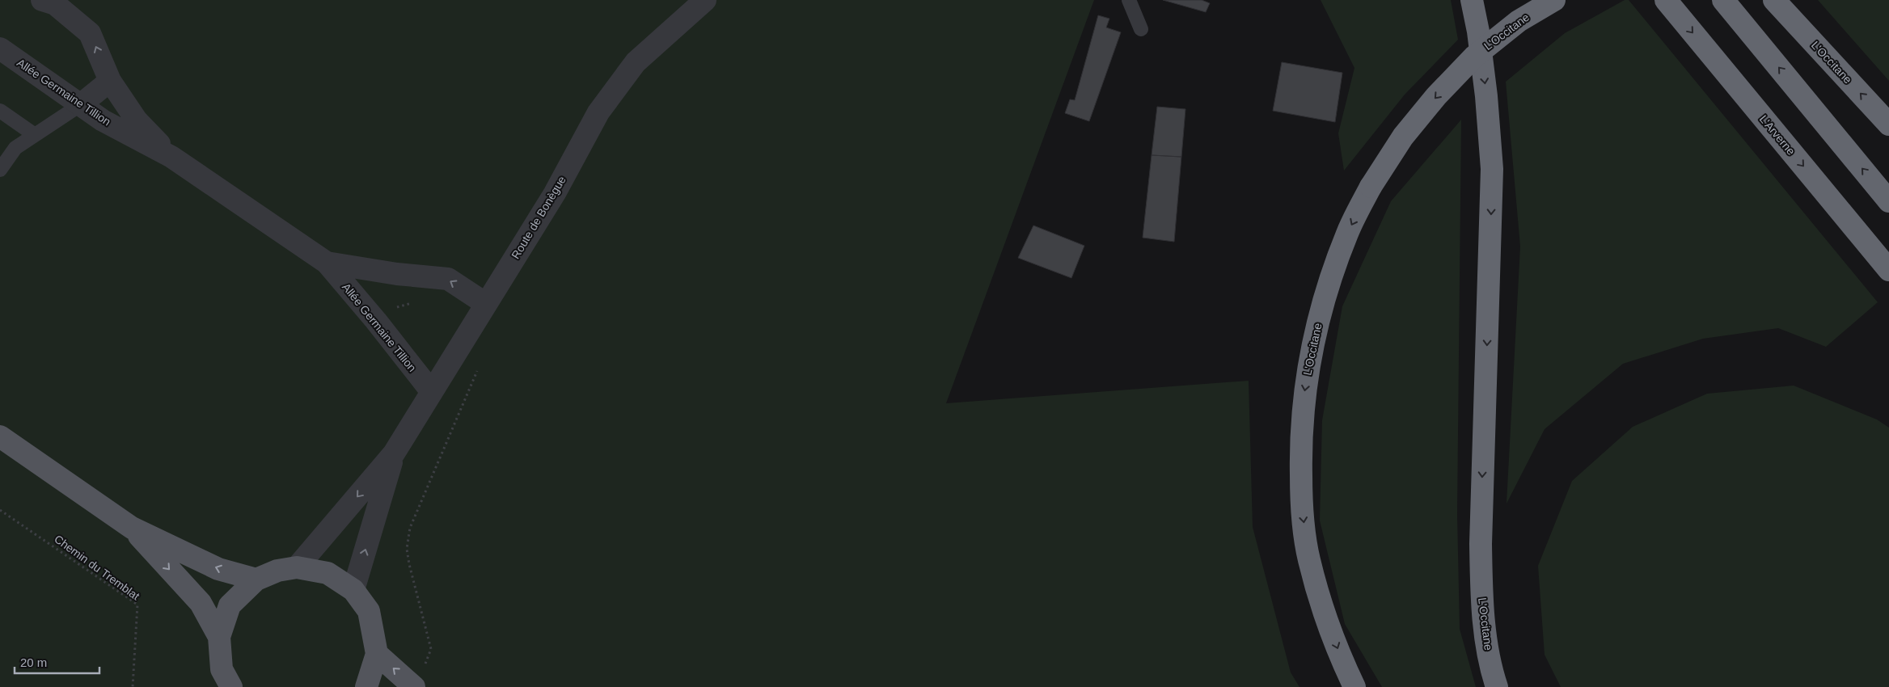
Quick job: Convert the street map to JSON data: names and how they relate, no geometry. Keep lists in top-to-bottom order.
{
  "streets": {
    "highway": ["L'Occitane", "L'Arverne"],
    "street": ["Allée Germaine Tillion", "Route de Bonègue"],
    "path": ["Chemin du Tremblat"]
  },
  "crossings": [
    ["Allée Germaine Tillion", "Route de Bonègue"]
  ],
  "scale_bar": "20 m"
}
